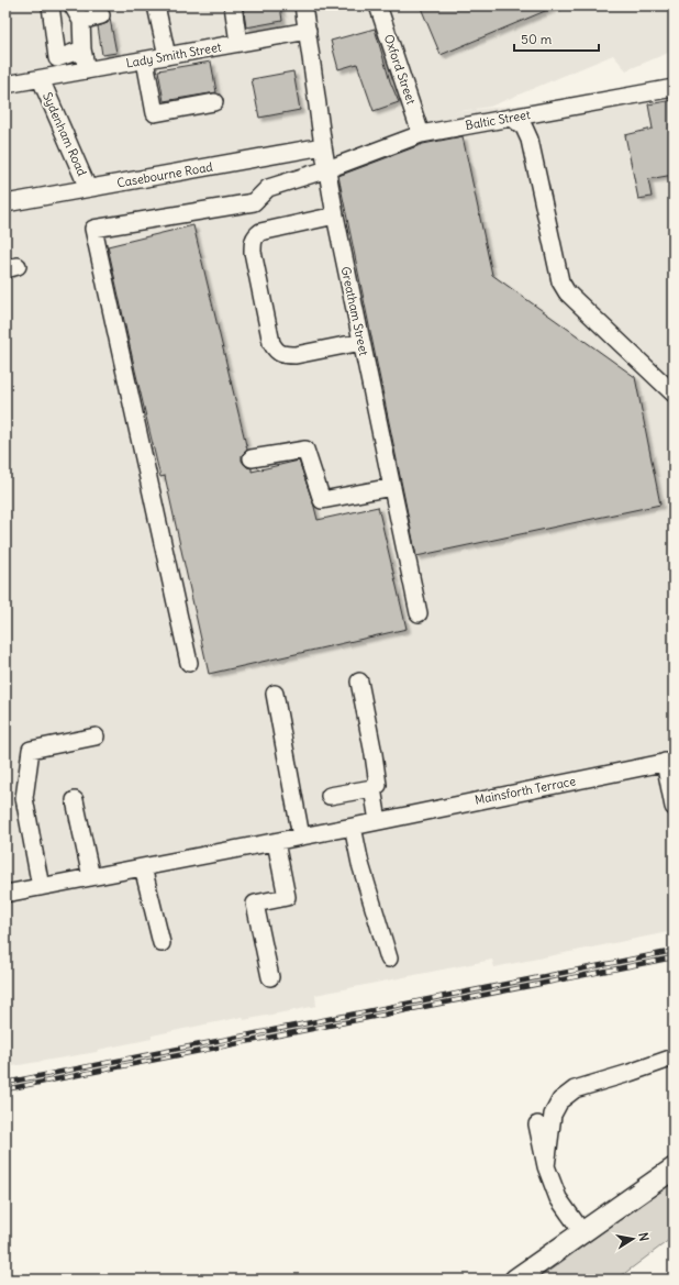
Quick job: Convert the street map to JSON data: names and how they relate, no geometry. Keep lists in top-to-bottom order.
{
  "streets": {
    "street": [
      "Lady Smith Street",
      "Oxford Street",
      "Baltic Street",
      "Sydenham Road",
      "Casebourne Road",
      "Greatham Street",
      "Mainsforth Terrace"
    ]
  },
  "crossings": [
    ["Lady Smith Street", "Sydenham Road"],
    ["Lady Smith Street", "Greatham Street"],
    ["Oxford Street", "Baltic Street"],
    ["Baltic Street", "Greatham Street"],
    ["Sydenham Road", "Casebourne Road"],
    ["Casebourne Road", "Greatham Street"]
  ],
  "scale_bar": "50 m",
  "north": "right"
}
